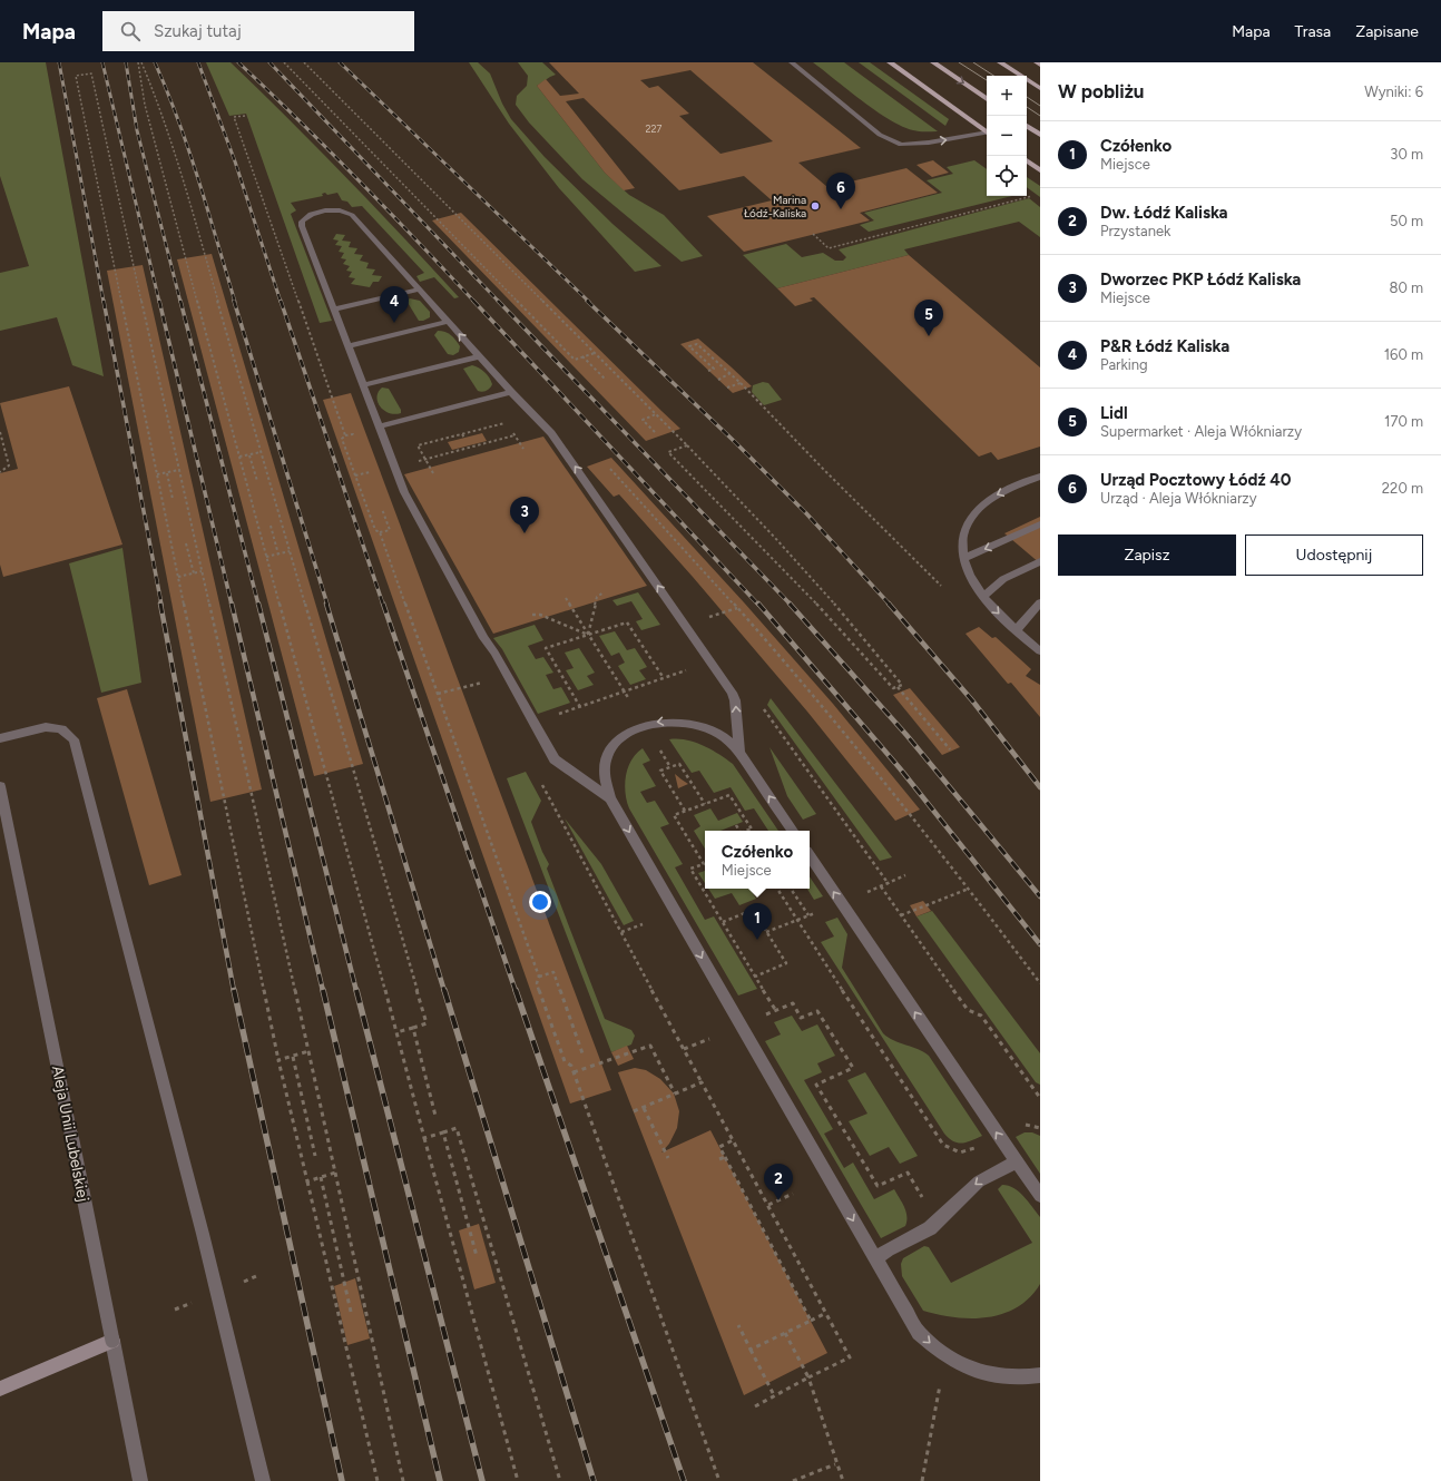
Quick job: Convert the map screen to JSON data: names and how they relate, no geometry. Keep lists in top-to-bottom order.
{
  "streets": {
    "street": ["Aleja Unii Lubelskiej"]
  },
  "places": ["Marina Łódź-Kaliska"],
  "house_numbers": ["227"],
  "page": {
    "header": "Mapa",
    "search": "Szukaj tutaj",
    "nav": ["Mapa", "Trasa", "Zapisane"],
    "heading": ["W pobliżu", "Wyniki: 6"],
    "map_buttons": ["+", "−"],
    "list": [
      {
        "mark": "1",
        "name": "Czółenko",
        "note": "Miejsce",
        "value": "30 m"
      },
      {
        "mark": "2",
        "name": "Dw. Łódź Kaliska",
        "note": "Przystanek",
        "value": "50 m"
      },
      {
        "mark": "3",
        "name": "Dworzec PKP Łódź Kaliska",
        "note": "Miejsce",
        "value": "80 m"
      },
      {
        "mark": "4",
        "name": "P&R Łódź Kaliska",
        "note": "Parking",
        "value": "160 m"
      },
      {
        "mark": "5",
        "name": "Lidl",
        "note": "Supermarket · Aleja Włókniarzy",
        "value": "170 m"
      },
      {
        "mark": "6",
        "name": "Urząd Pocztowy Łódź 40",
        "note": "Urząd · Aleja Włókniarzy",
        "value": "220 m"
      }
    ],
    "pins": [
      "6",
      "4",
      "5",
      "3",
      "1",
      "2"
    ],
    "buttons": ["Zapisz", "Udostępnij"],
    "popup": ["Czółenko", "Miejsce"]
  }
}
